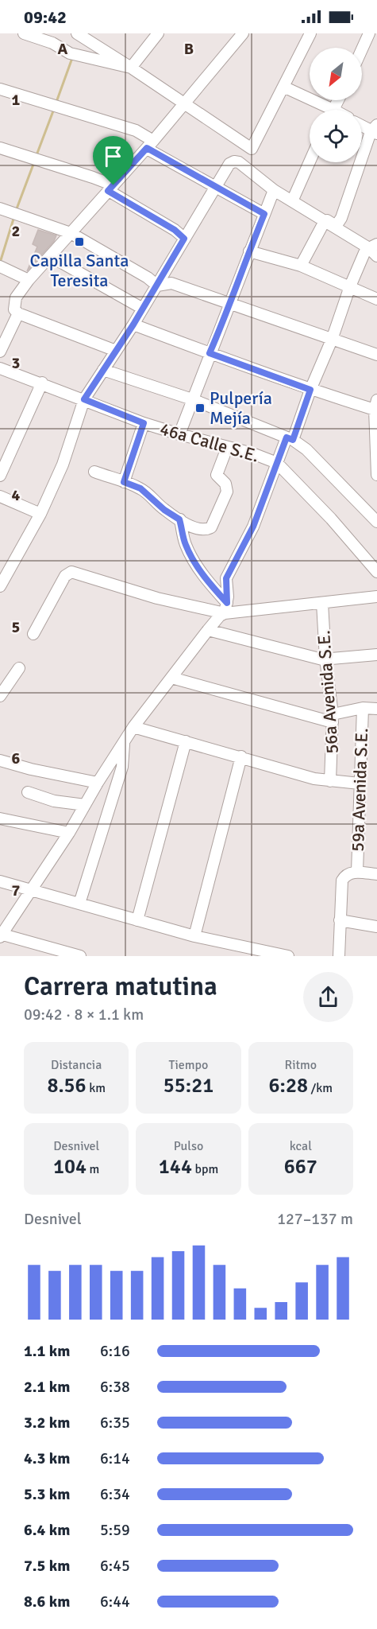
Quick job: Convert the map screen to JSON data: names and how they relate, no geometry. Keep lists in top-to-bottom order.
{
  "streets": {
    "street": ["46a Calle S.E.", "56a Avenida S.E.", "59a Avenida S.E."]
  },
  "places": {
    "transit": ["Capilla Santa Teresita", "Pulpería Mejía"]
  },
  "north": "bottom left",
  "page": {
    "status": "09:42",
    "heading": ["Carrera matutina", "09:42 · 8 × 1.1 km"],
    "stats": [
      ["Distancia", "8.56 km"],
      ["Tiempo", "55:21"],
      ["Ritmo", "6:28 /km"],
      ["Desnivel", "104 m"],
      ["Pulso", "144 bpm"],
      ["kcal", "667"]
    ],
    "chart": ["Desnivel", "127–137 m"],
    "list": [
      {
        "name": "1.1 km",
        "note": "6:16"
      },
      {
        "name": "2.1 km",
        "note": "6:38"
      },
      {
        "name": "3.2 km",
        "note": "6:35"
      },
      {
        "name": "4.3 km",
        "note": "6:14"
      },
      {
        "name": "5.3 km",
        "note": "6:34"
      },
      {
        "name": "6.4 km",
        "note": "5:59"
      },
      {
        "name": "7.5 km",
        "note": "6:45"
      },
      {
        "name": "8.6 km",
        "note": "6:44"
      }
    ]
  },
  "grid": {
    "columns": ["A", "B"],
    "rows": [
      "1",
      "2",
      "3",
      "4",
      "5",
      "6",
      "7"
    ]
  }
}
